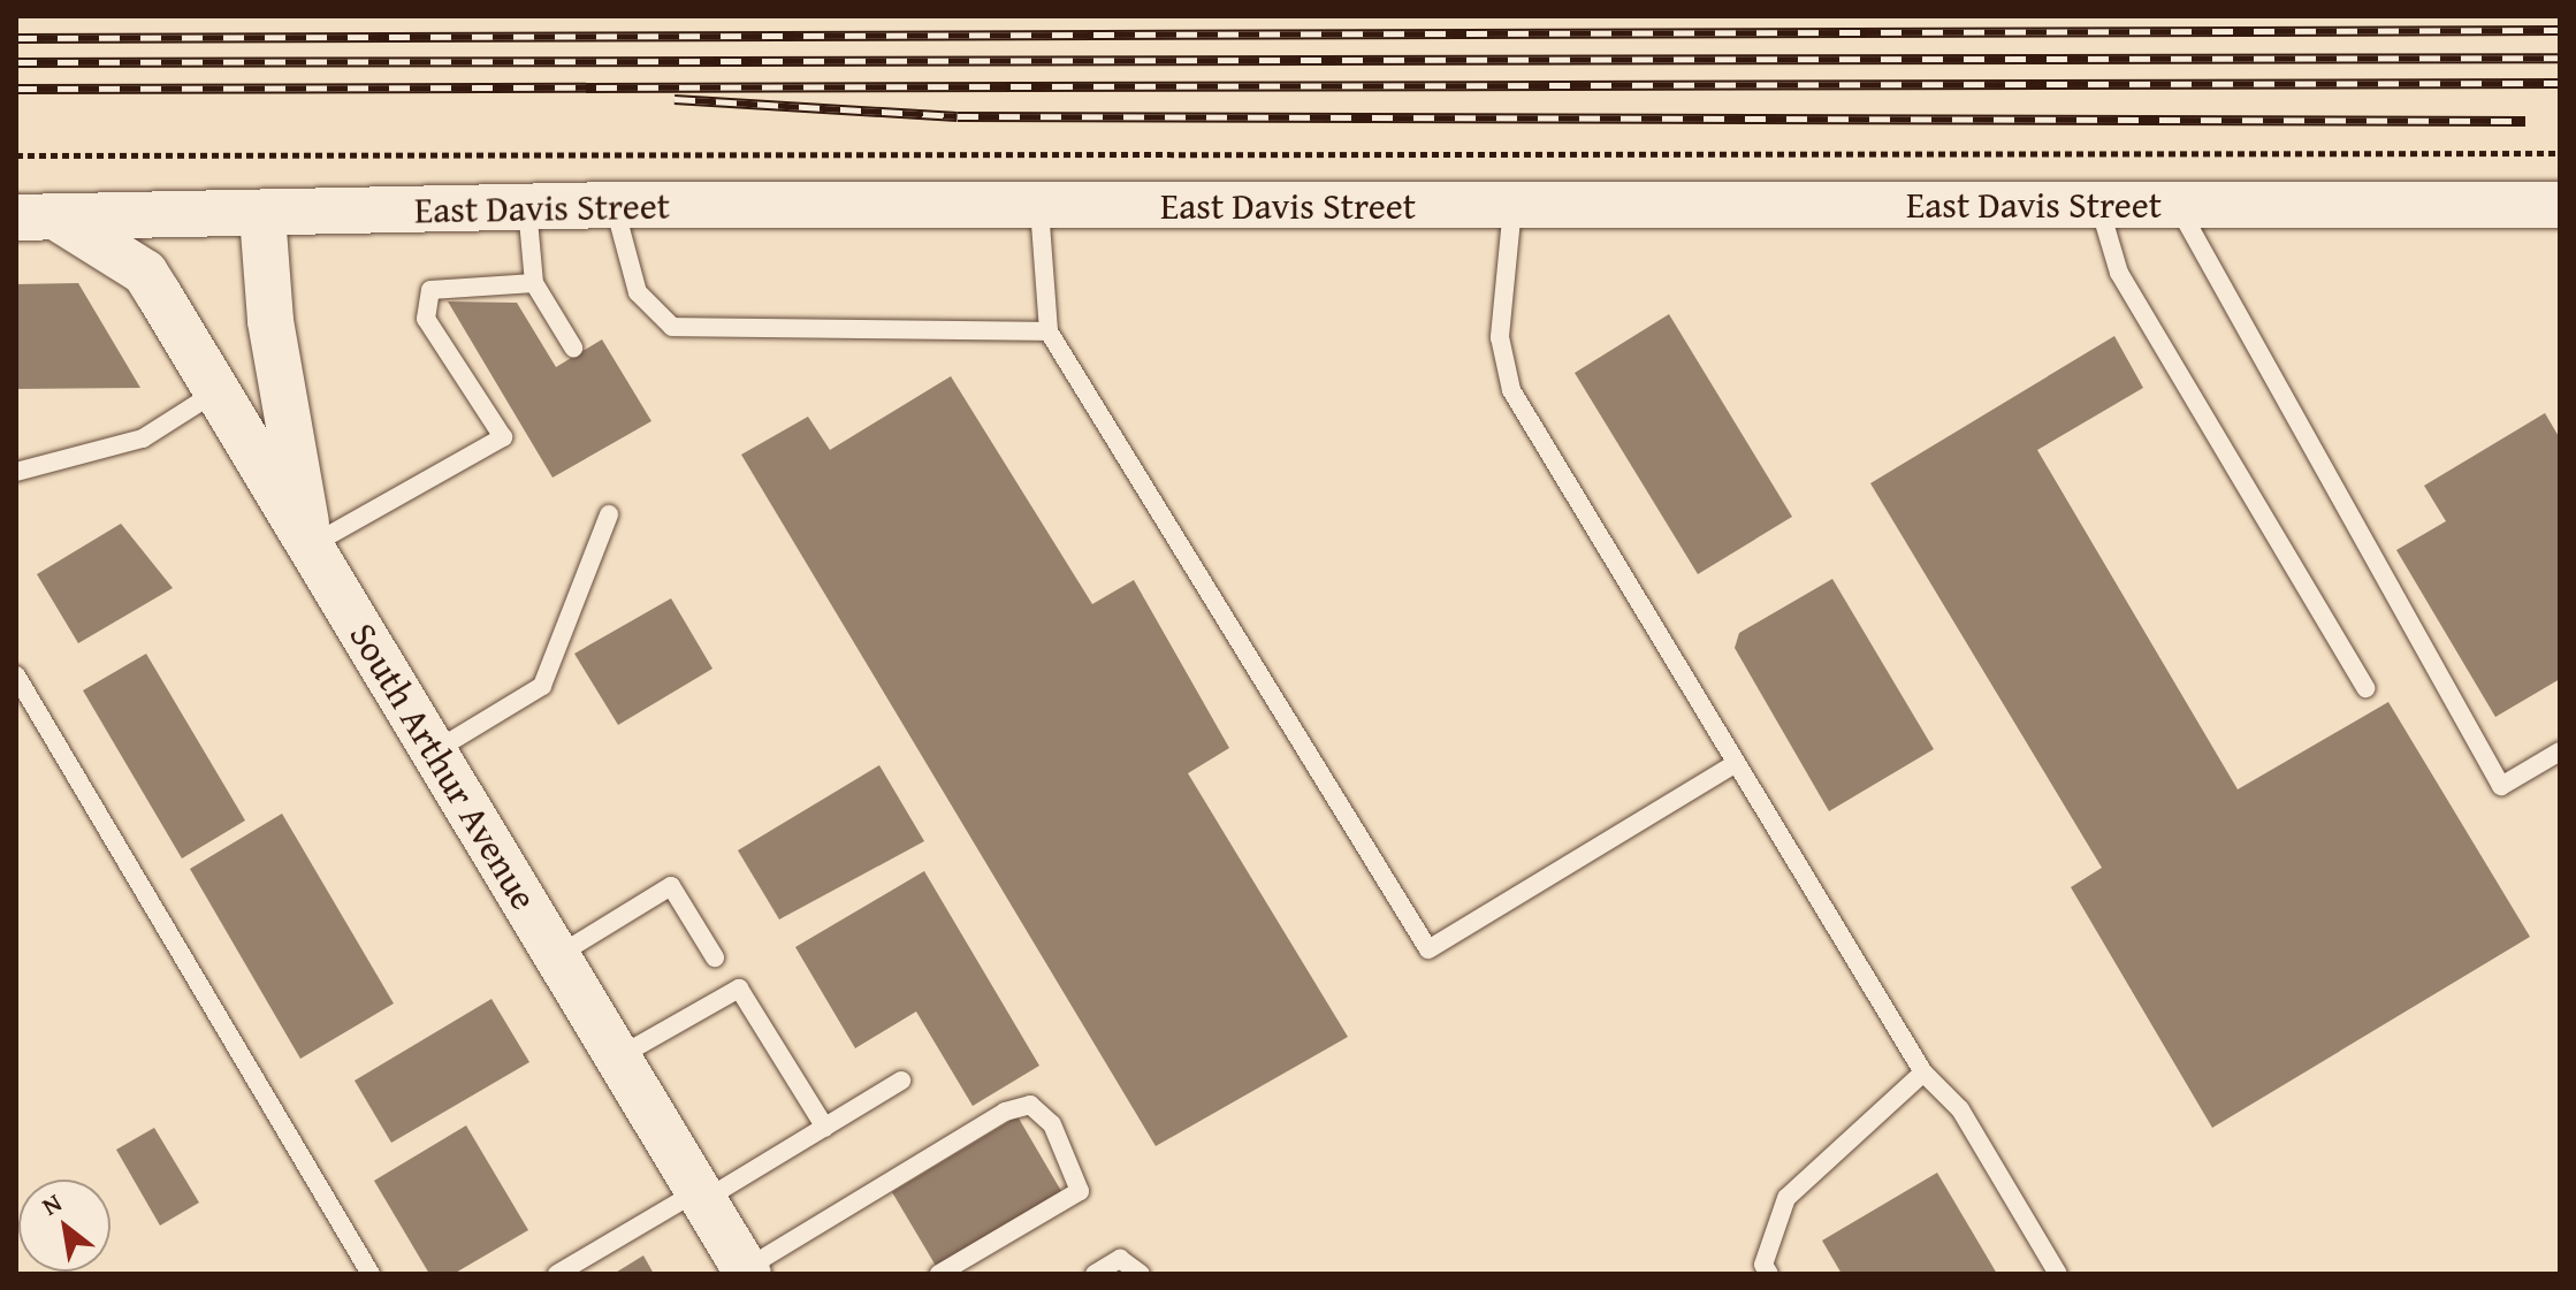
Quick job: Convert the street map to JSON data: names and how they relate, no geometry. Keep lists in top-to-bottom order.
{
  "streets": {
    "street": ["East Davis Street", "South Arthur Avenue"]
  },
  "crossings": [
    ["East Davis Street", "South Arthur Avenue"]
  ],
  "north": "top left"
}
